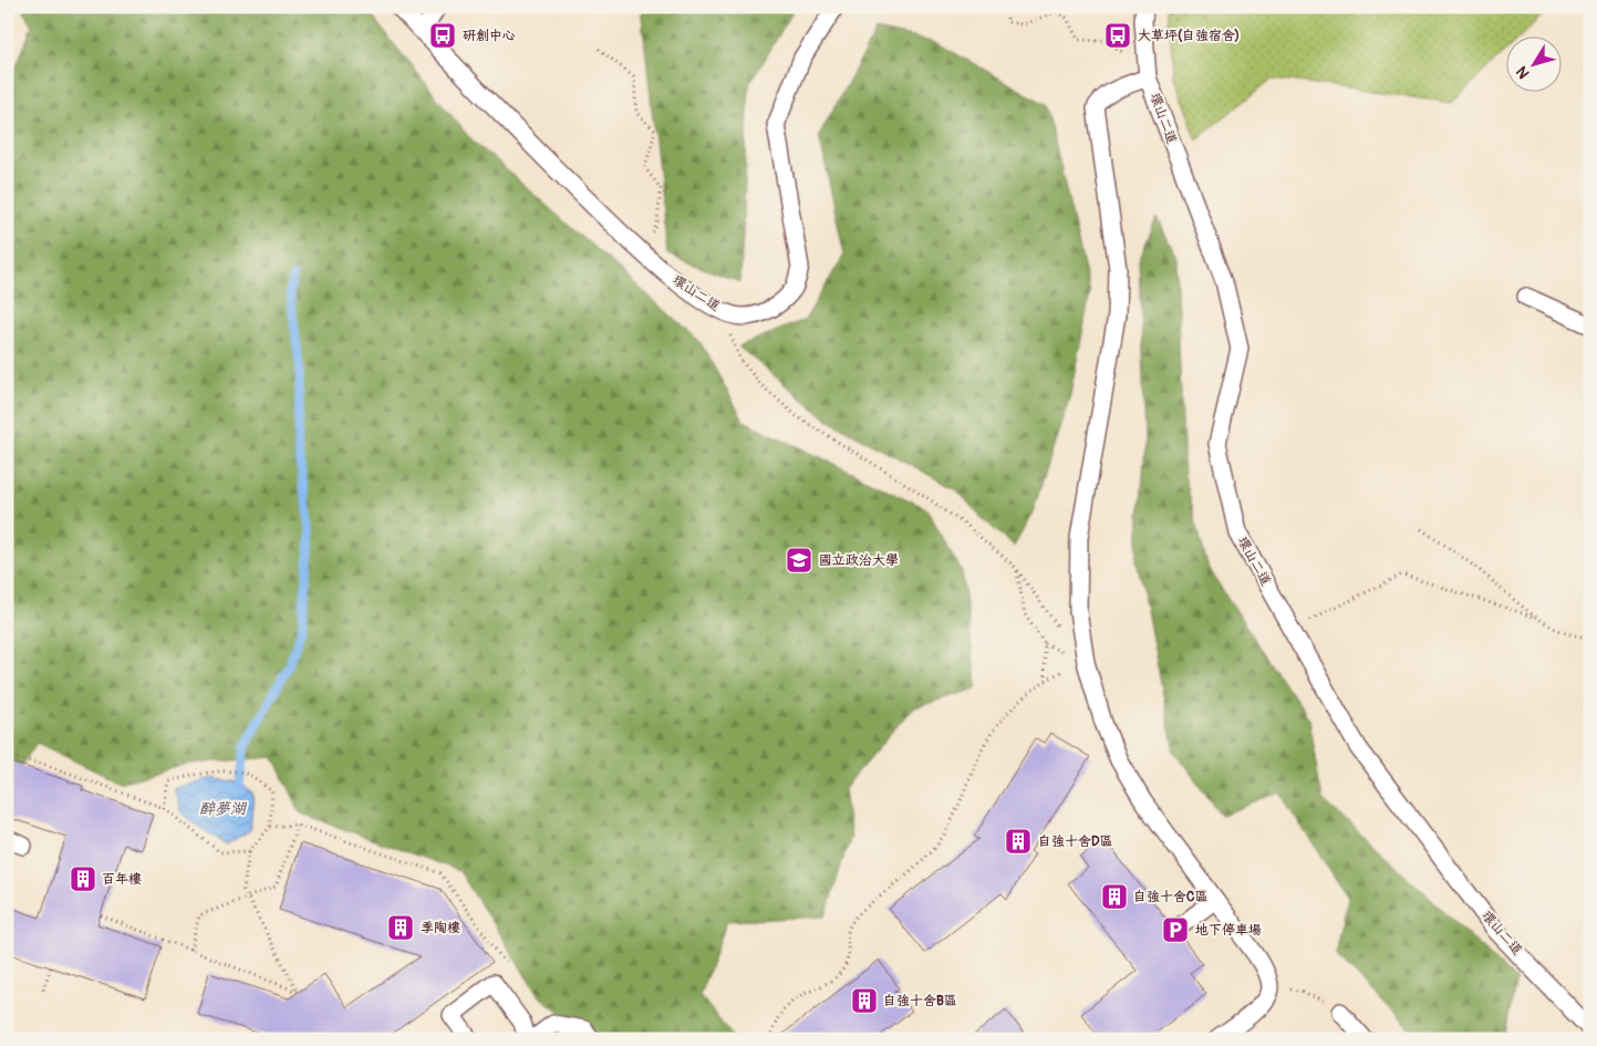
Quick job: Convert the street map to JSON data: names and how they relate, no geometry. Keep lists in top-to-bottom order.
{
  "streets": {
    "lane": ["環山二道"]
  },
  "water": ["醉夢湖"],
  "places": {
    "bus stop": ["研創中心", "大草坪(自強宿舍)"],
    "school or university": ["國立政治大學"],
    "building": [
      "自強十舍D區",
      "百年樓",
      "自強十舍C區",
      "季陶樓",
      "自強十舍B區"
    ],
    "parking": ["地下停車場"]
  },
  "north": "bottom left"
}
